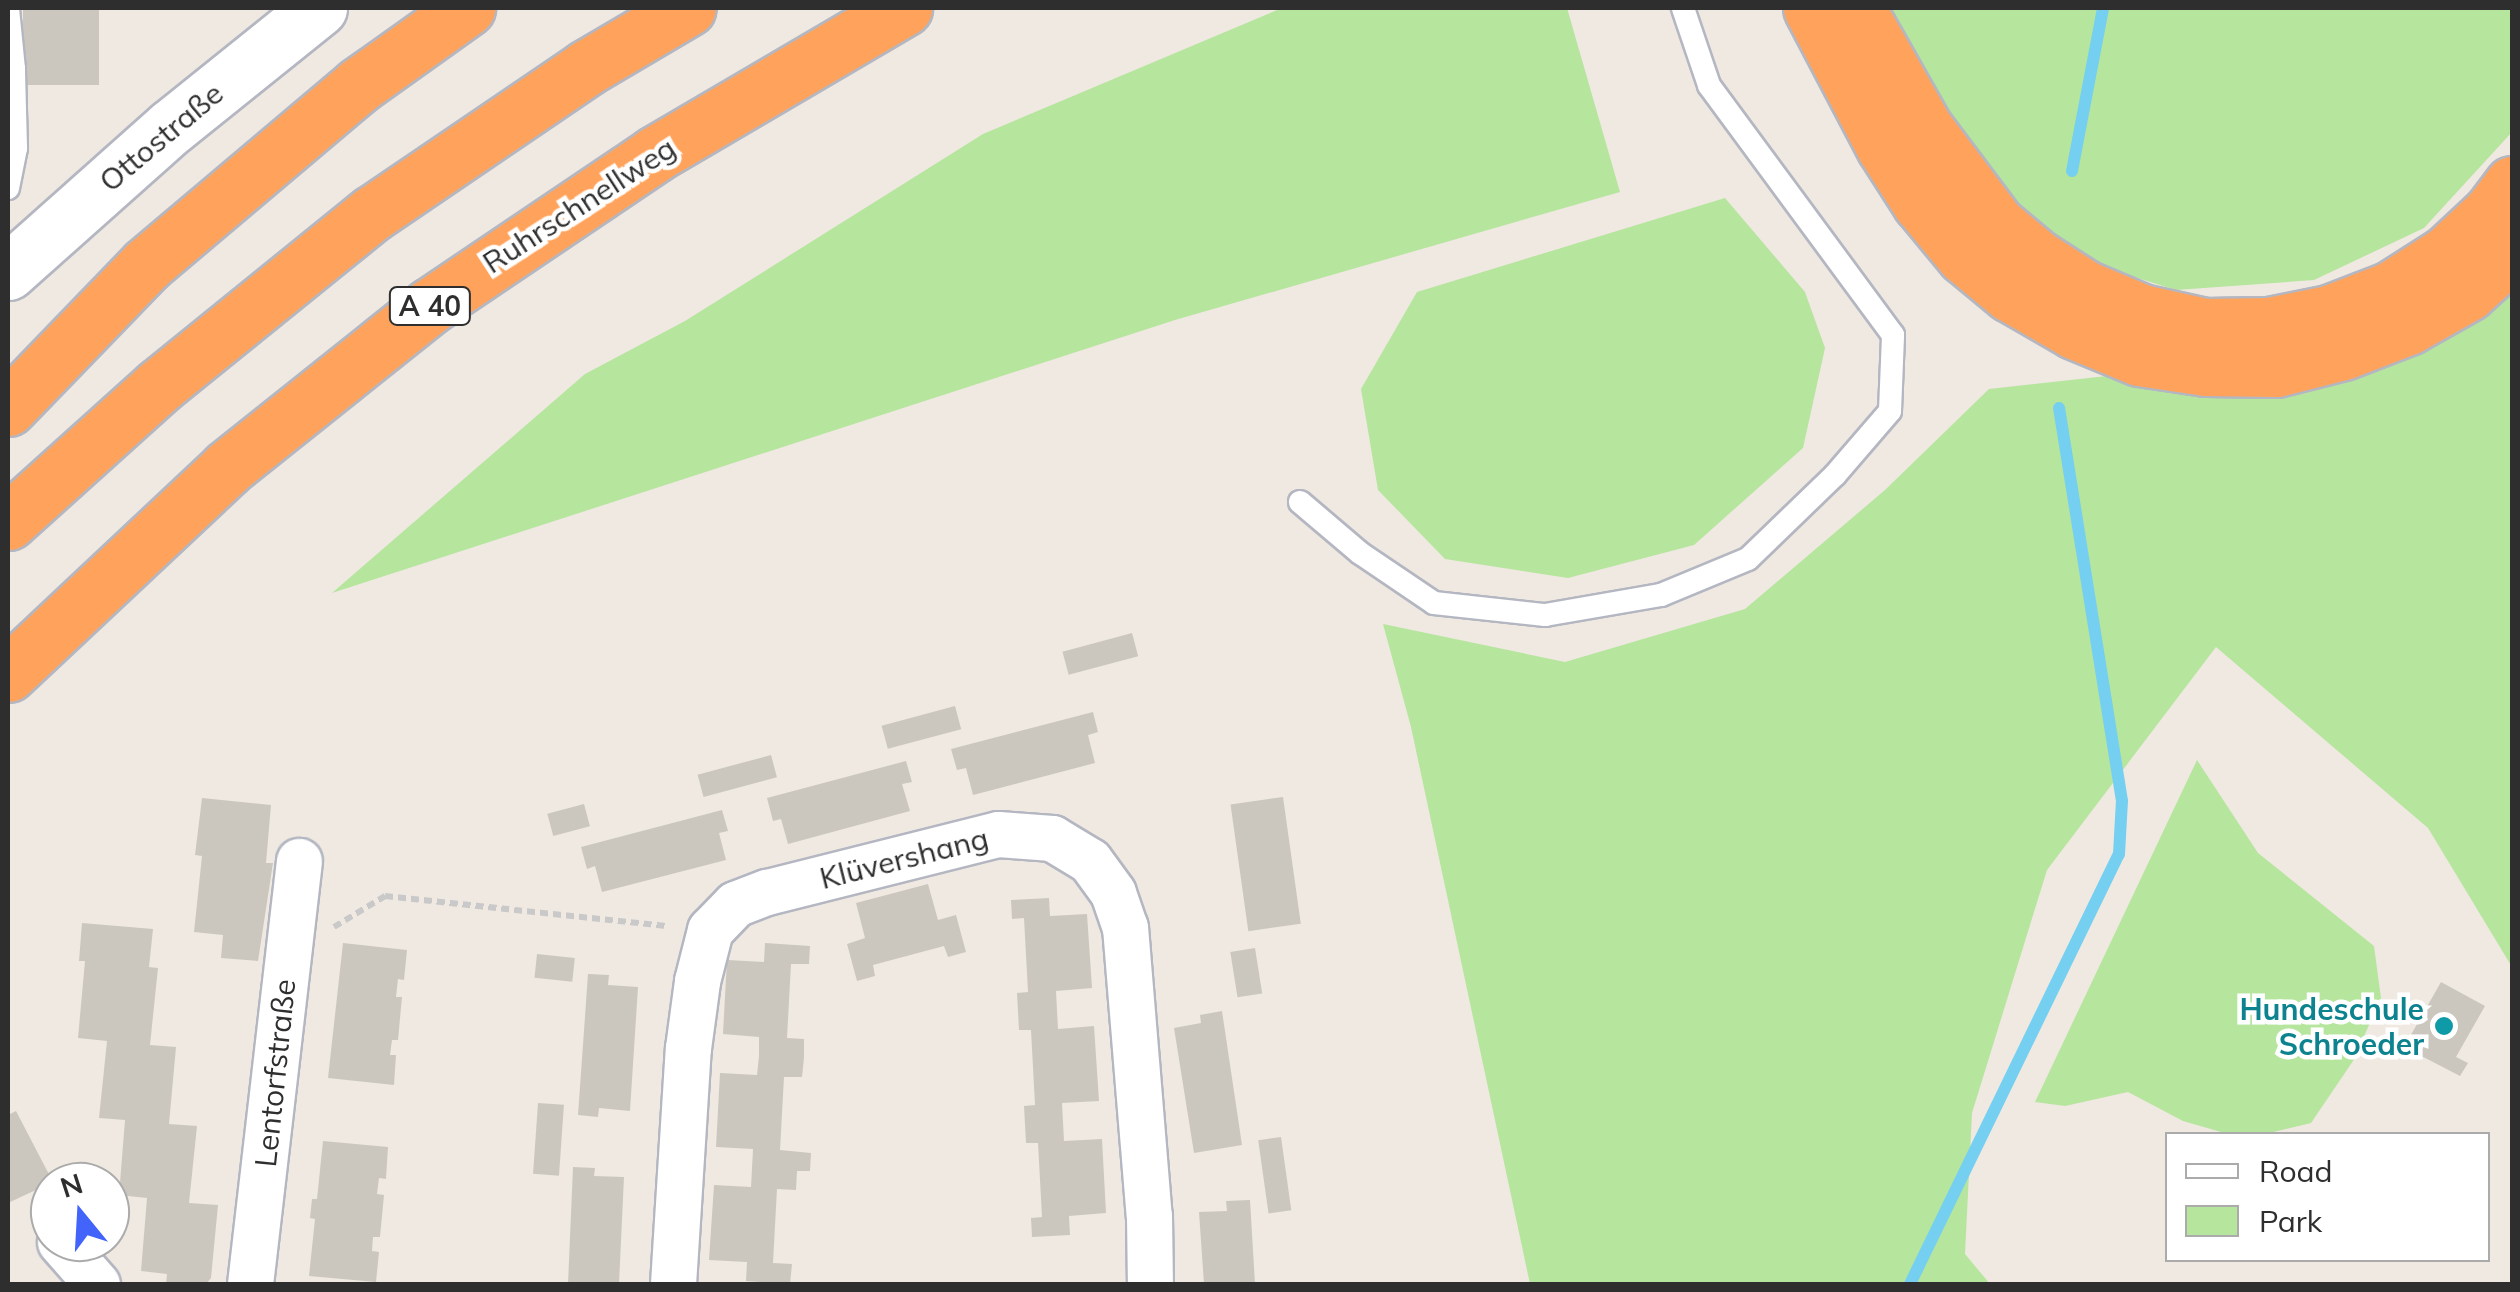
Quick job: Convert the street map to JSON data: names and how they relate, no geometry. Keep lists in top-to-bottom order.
{
  "streets": {
    "highway": ["Ruhrschnellweg", "A 40"],
    "street": ["Ottostraße", "Klüvershang", "Lentorfstraße"]
  },
  "places": ["Hundeschule Schroeder"],
  "legend": ["Road", "Park"],
  "north": "top"
}
